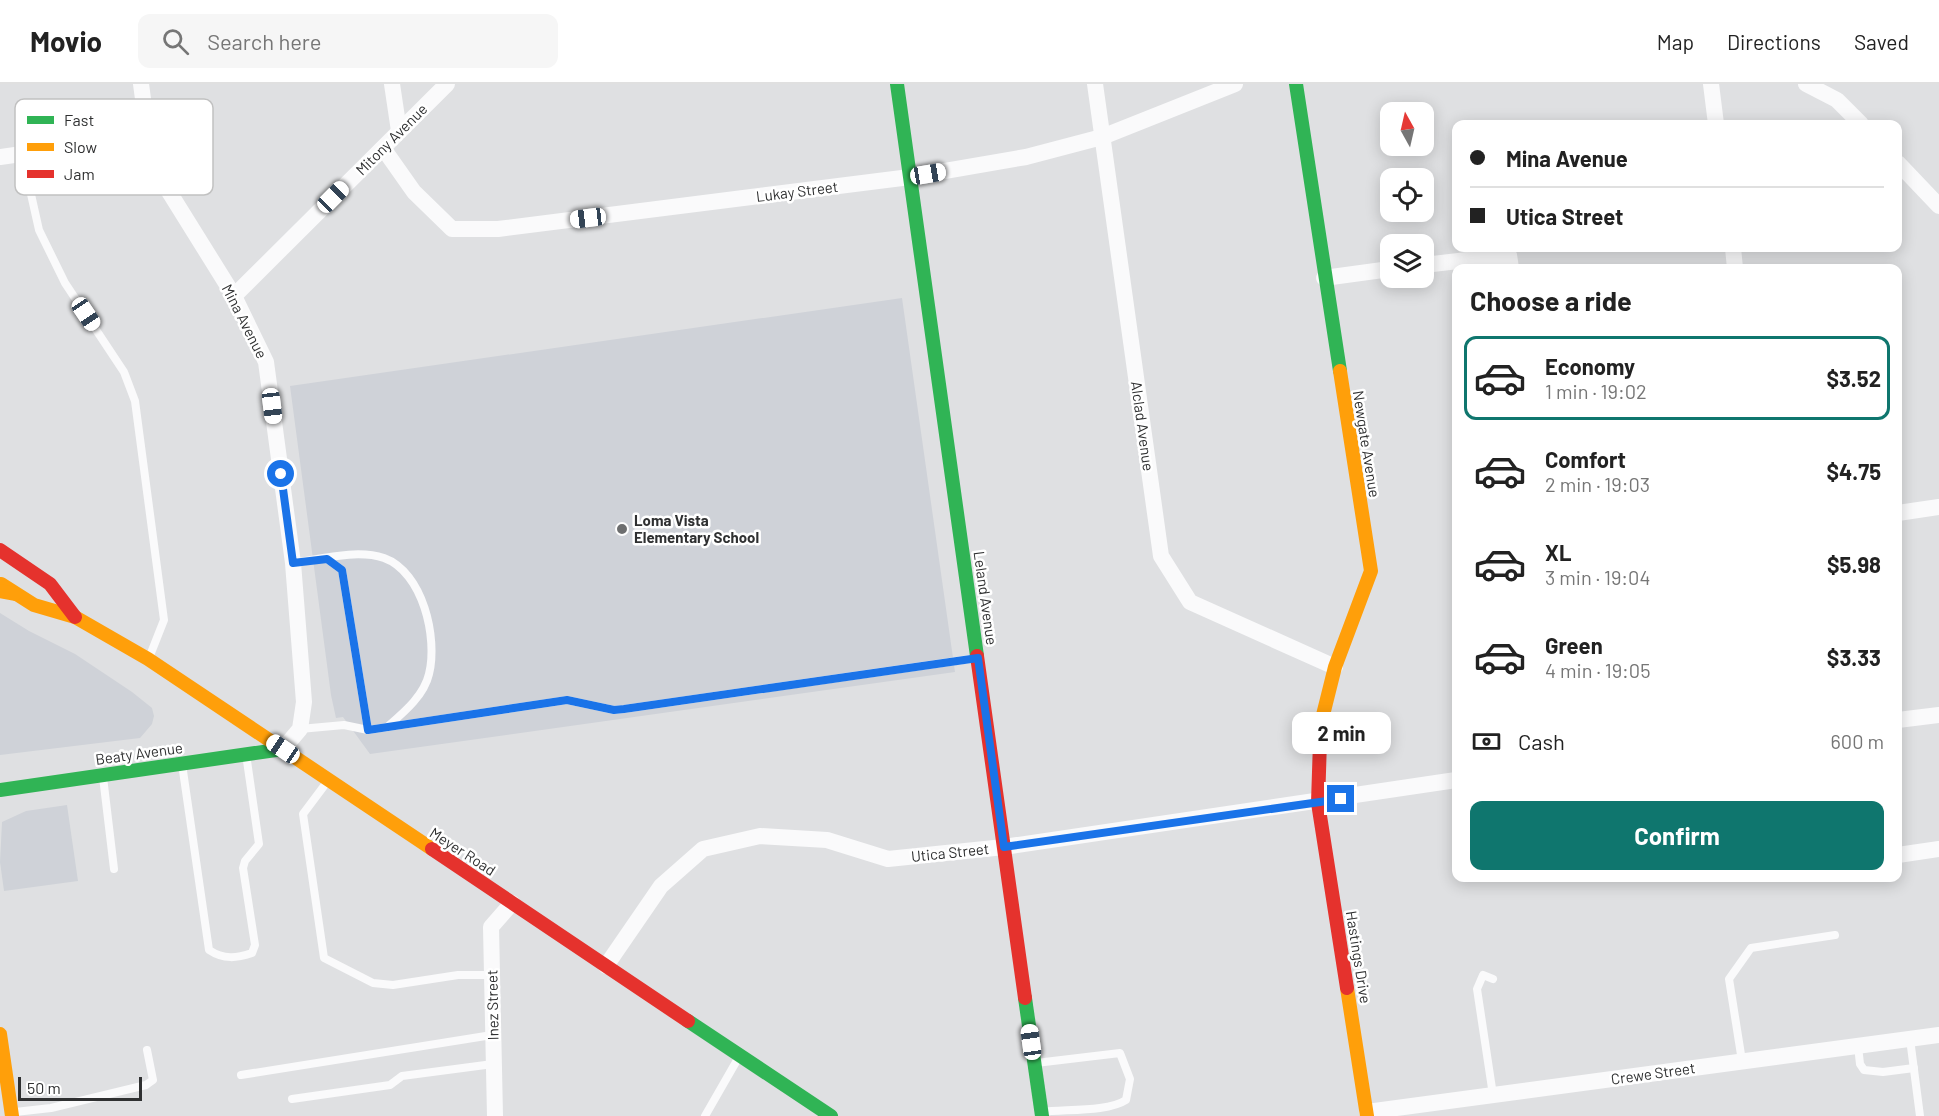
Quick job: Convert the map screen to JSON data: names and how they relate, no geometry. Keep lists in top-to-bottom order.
{
  "streets": {
    "street": [
      "Mitony Avenue",
      "Lukay Street",
      "Mina Avenue",
      "Alclad Avenue",
      "Newgate Avenue",
      "Leland Avenue",
      "Beaty Avenue",
      "Meyer Road",
      "Utica Street",
      "Hastings Drive",
      "Inez Street",
      "Crewe Street"
    ]
  },
  "crossings": [
    ["Mitony Avenue", "Lukay Street"],
    ["Mitony Avenue", "Mina Avenue"],
    ["Lukay Street", "Alclad Avenue"],
    ["Lukay Street", "Leland Avenue"],
    ["Alclad Avenue", "Newgate Avenue"],
    ["Newgate Avenue", "Utica Street"],
    ["Newgate Avenue", "Hastings Drive"],
    ["Leland Avenue", "Utica Street"],
    ["Beaty Avenue", "Meyer Road"],
    ["Meyer Road", "Utica Street"],
    ["Meyer Road", "Inez Street"],
    ["Utica Street", "Hastings Drive"],
    ["Hastings Drive", "Crewe Street"]
  ],
  "places": ["Loma Vista Elementary School"],
  "legend": ["Fast", "Slow", "Jam"],
  "scale_bar": "50 m",
  "north": "top",
  "page": {
    "header": "Movio",
    "search": "Search here",
    "nav": ["Map", "Directions", "Saved"],
    "banner": ["Mina Avenue", "Utica Street"],
    "heading": "Choose a ride",
    "list": [
      {
        "name": "Economy",
        "note": "1 min · 19:02",
        "value": "$3.52"
      },
      {
        "name": "Comfort",
        "note": "2 min · 19:03",
        "value": "$4.75"
      },
      {
        "name": "XL",
        "note": "3 min · 19:04",
        "value": "$5.98"
      },
      {
        "name": "Green",
        "note": "4 min · 19:05",
        "value": "$3.33"
      }
    ],
    "pay": ["Cash", "600 m"],
    "bubble": "2 min",
    "buttons": "Confirm",
    "scale": "50 m"
  }
}
